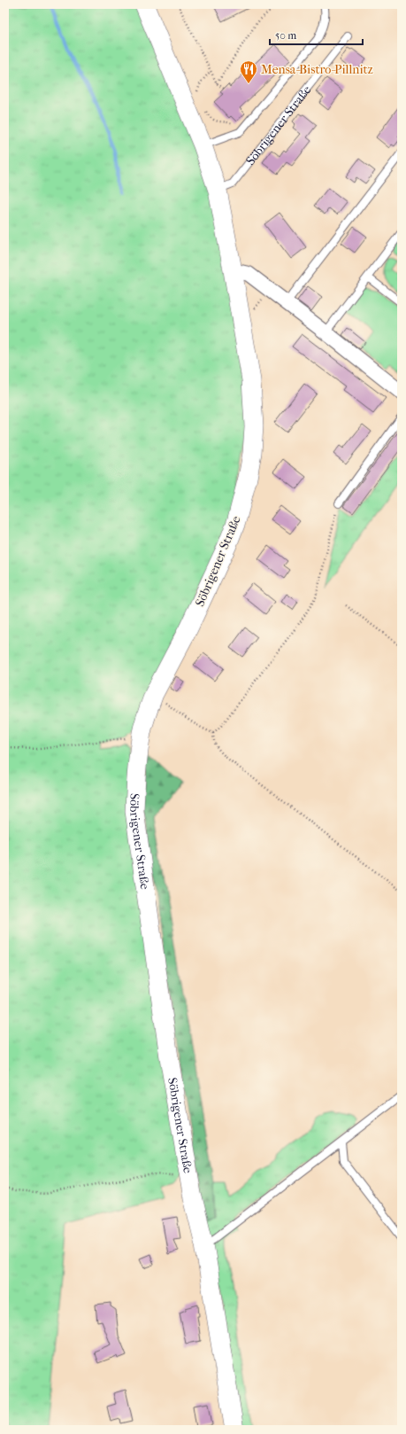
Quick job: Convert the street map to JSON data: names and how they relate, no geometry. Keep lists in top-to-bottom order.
{
  "streets": {
    "street": ["Söbrigener Straße"]
  },
  "places": {
    "restaurant": ["Mensa-Bistro-Pillnitz"]
  },
  "scale_bar": "50 m"
}
